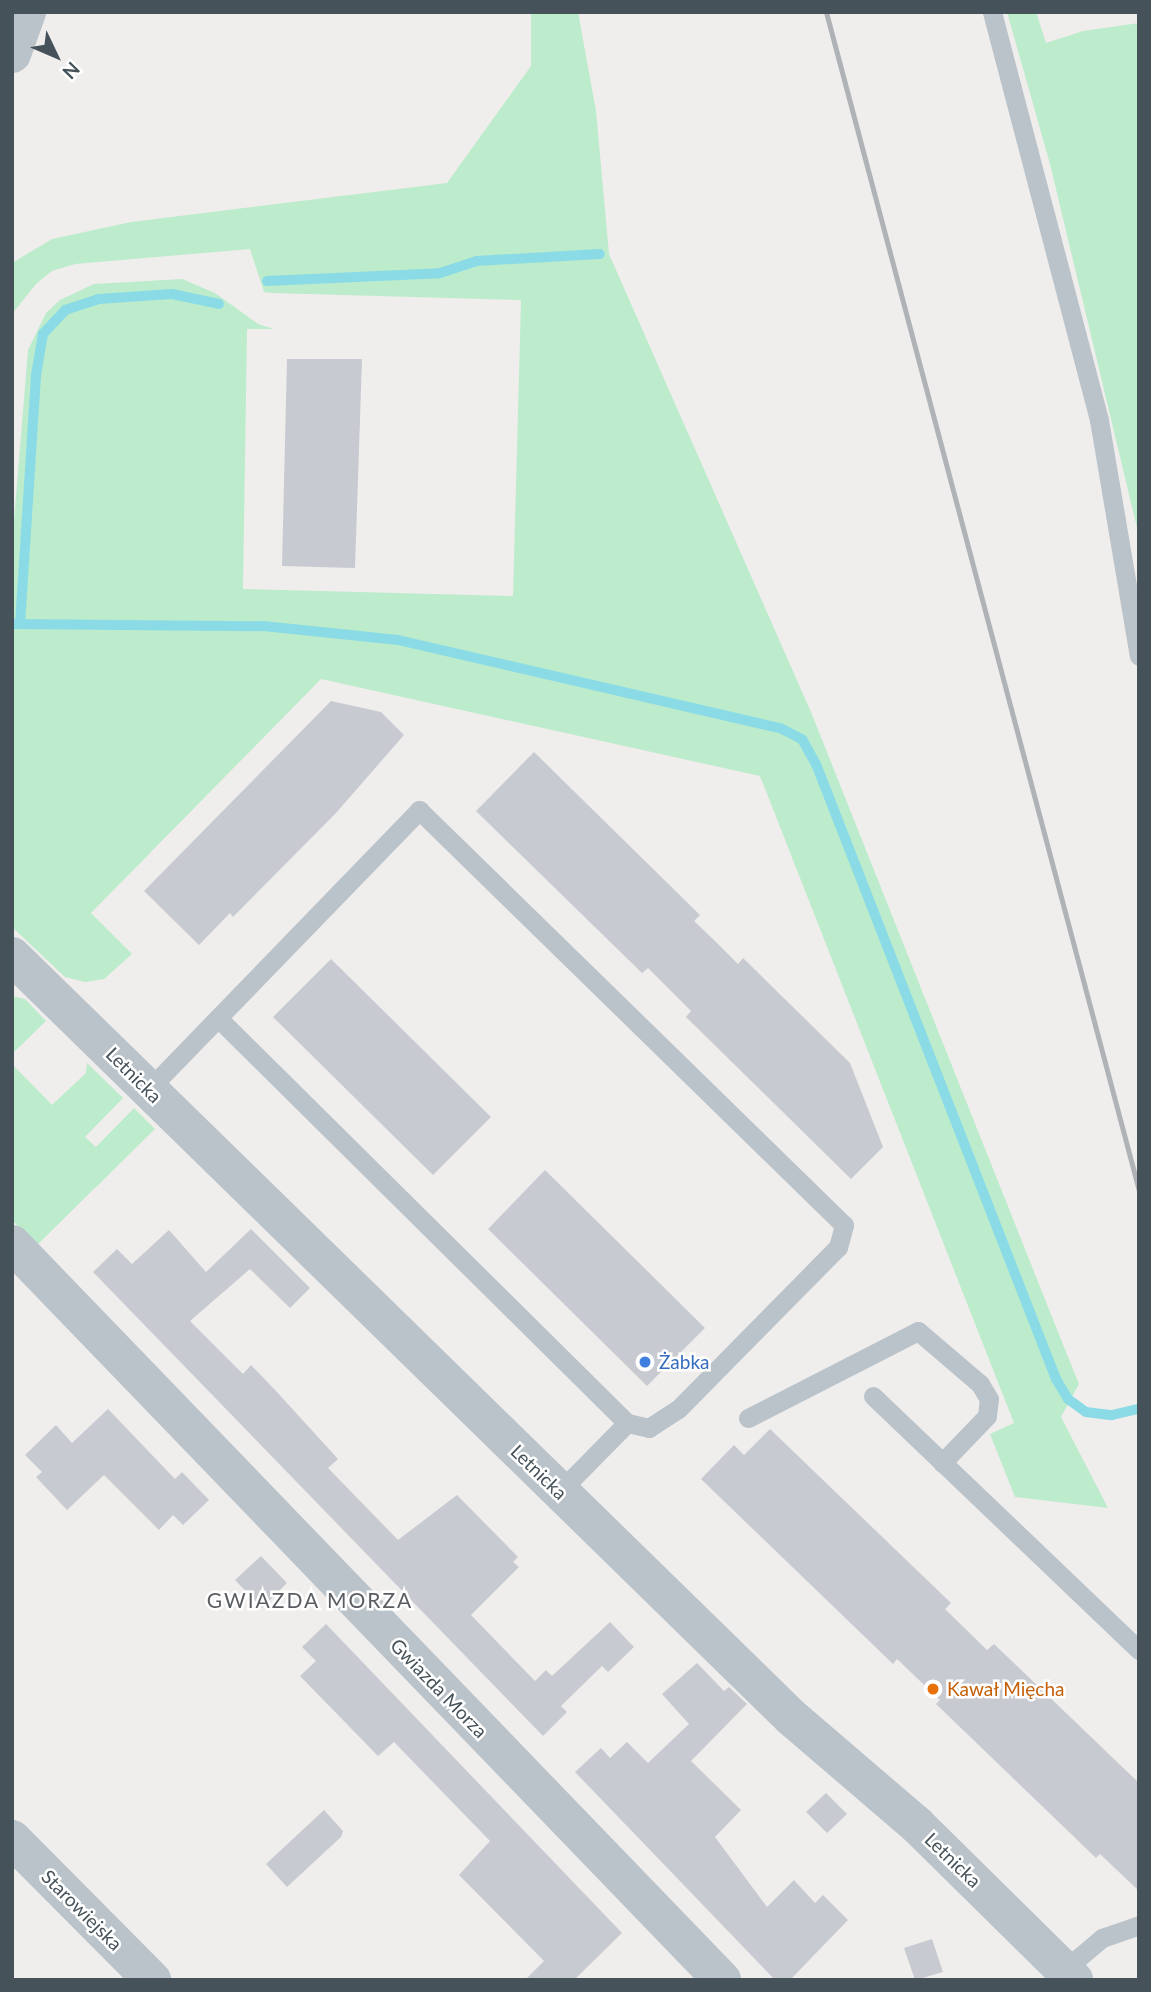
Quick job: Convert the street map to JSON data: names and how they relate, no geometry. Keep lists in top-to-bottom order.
{
  "streets": {
    "street": ["Letnicka", "Gwiazda Morza", "Starowiejska"]
  },
  "districts": ["GWIAZDA MORZA"],
  "places": ["Żabka", "Kawał Mięcha"],
  "north": "bottom right"
}
